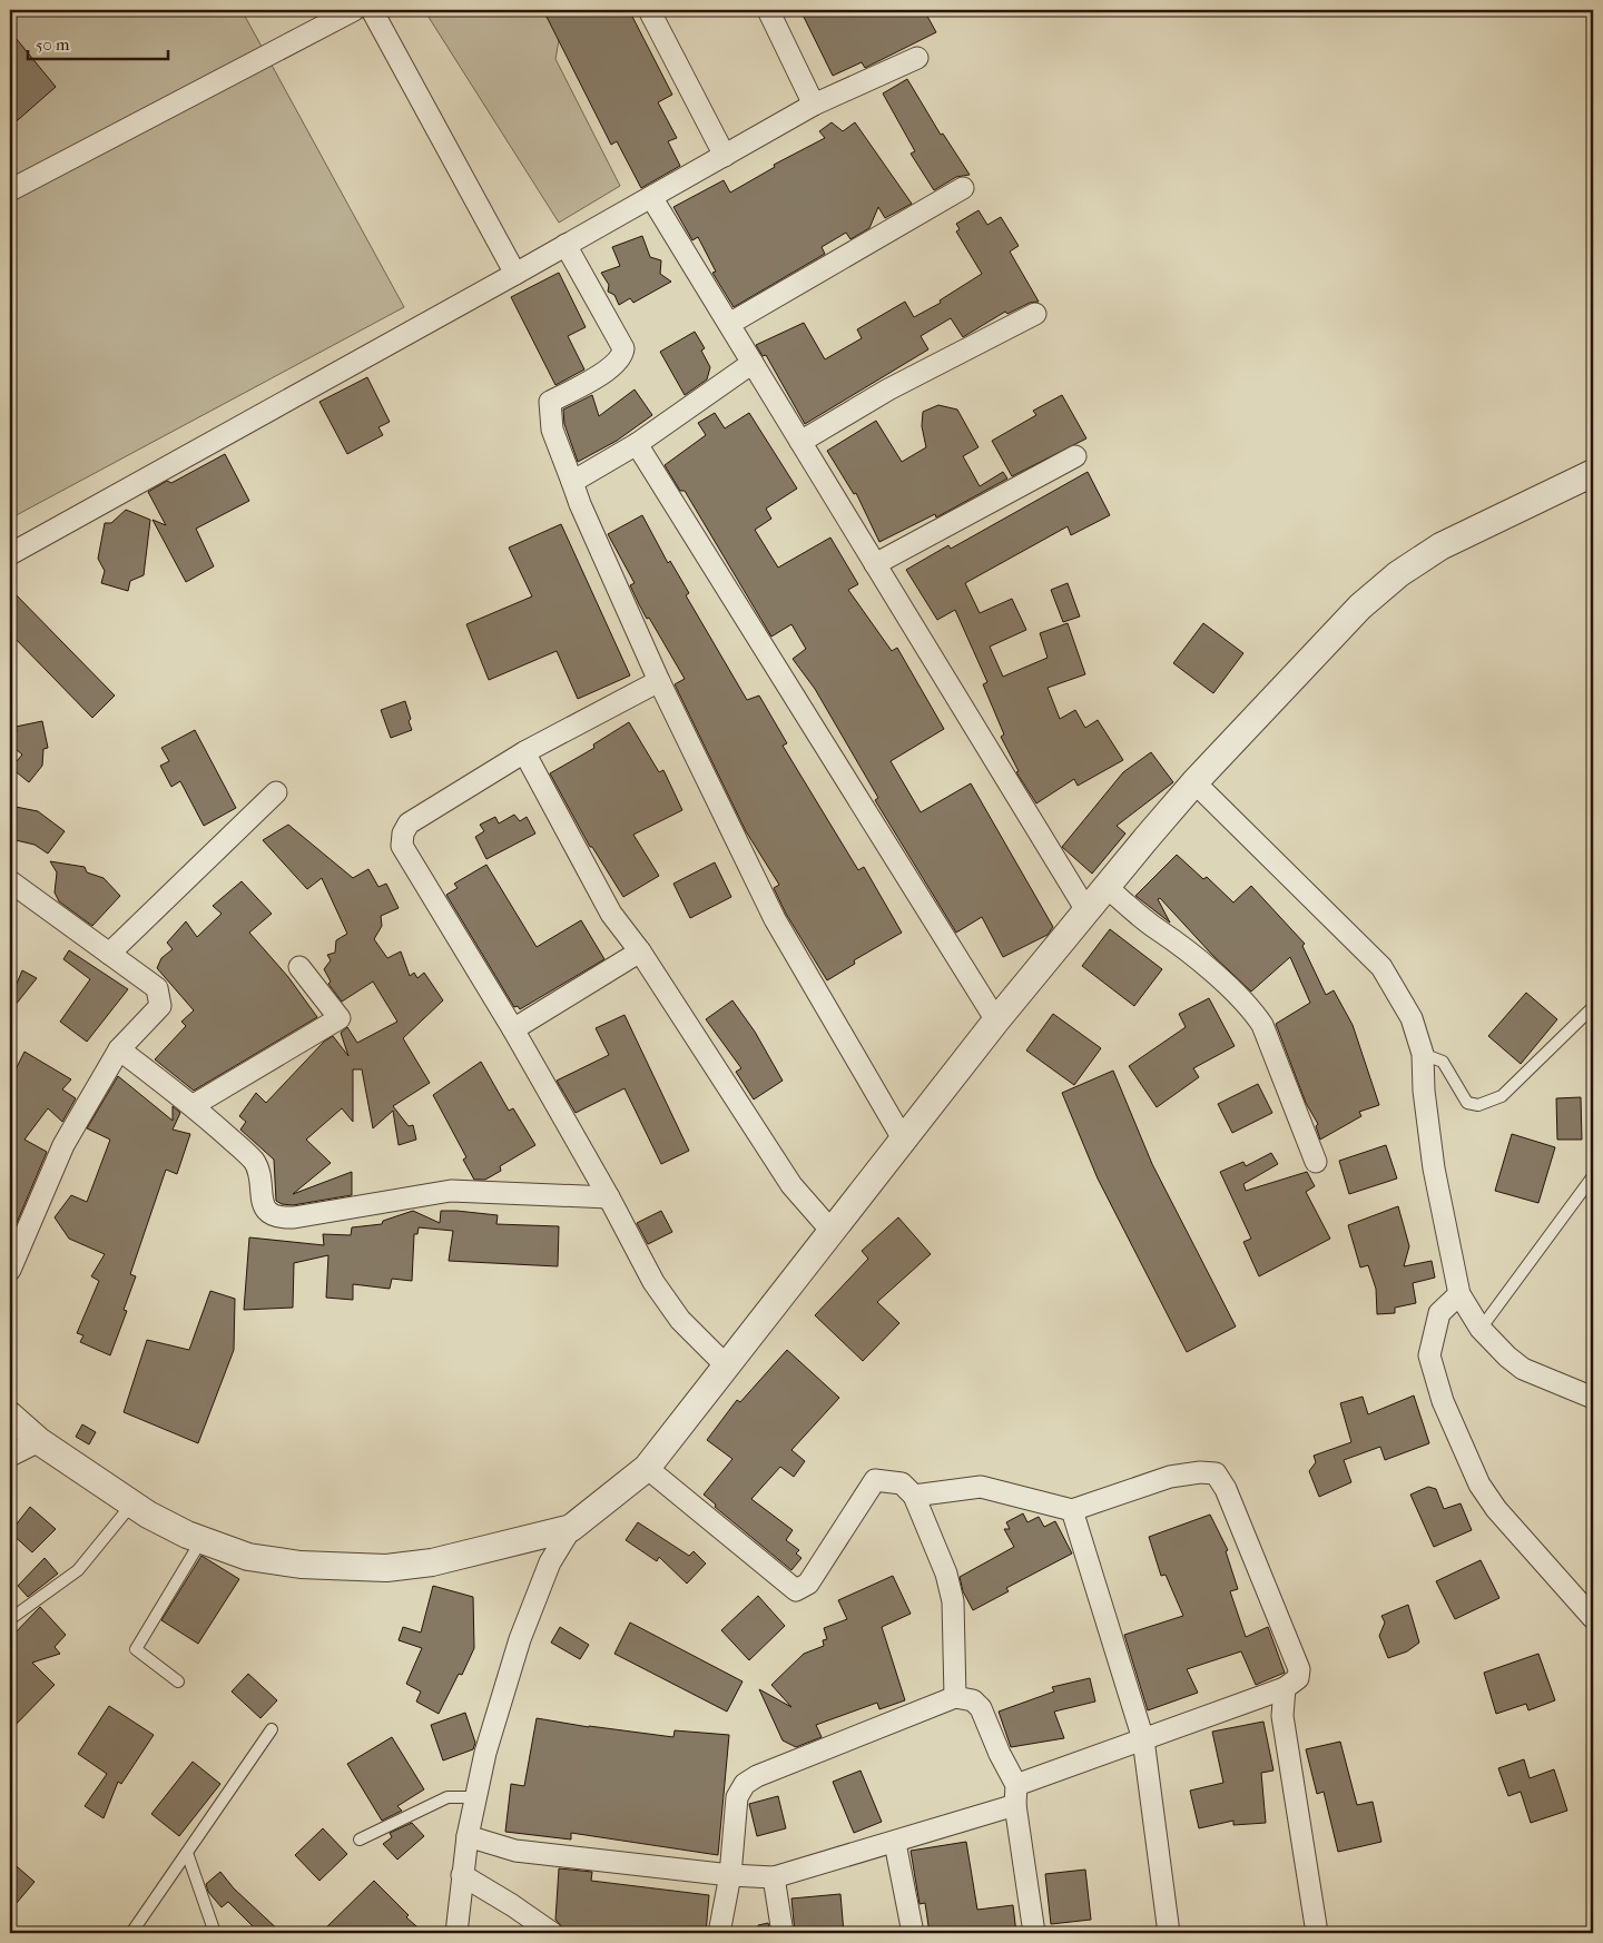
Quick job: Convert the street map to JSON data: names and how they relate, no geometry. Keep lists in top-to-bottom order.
{
  "scale_bar": "50 m"
}
